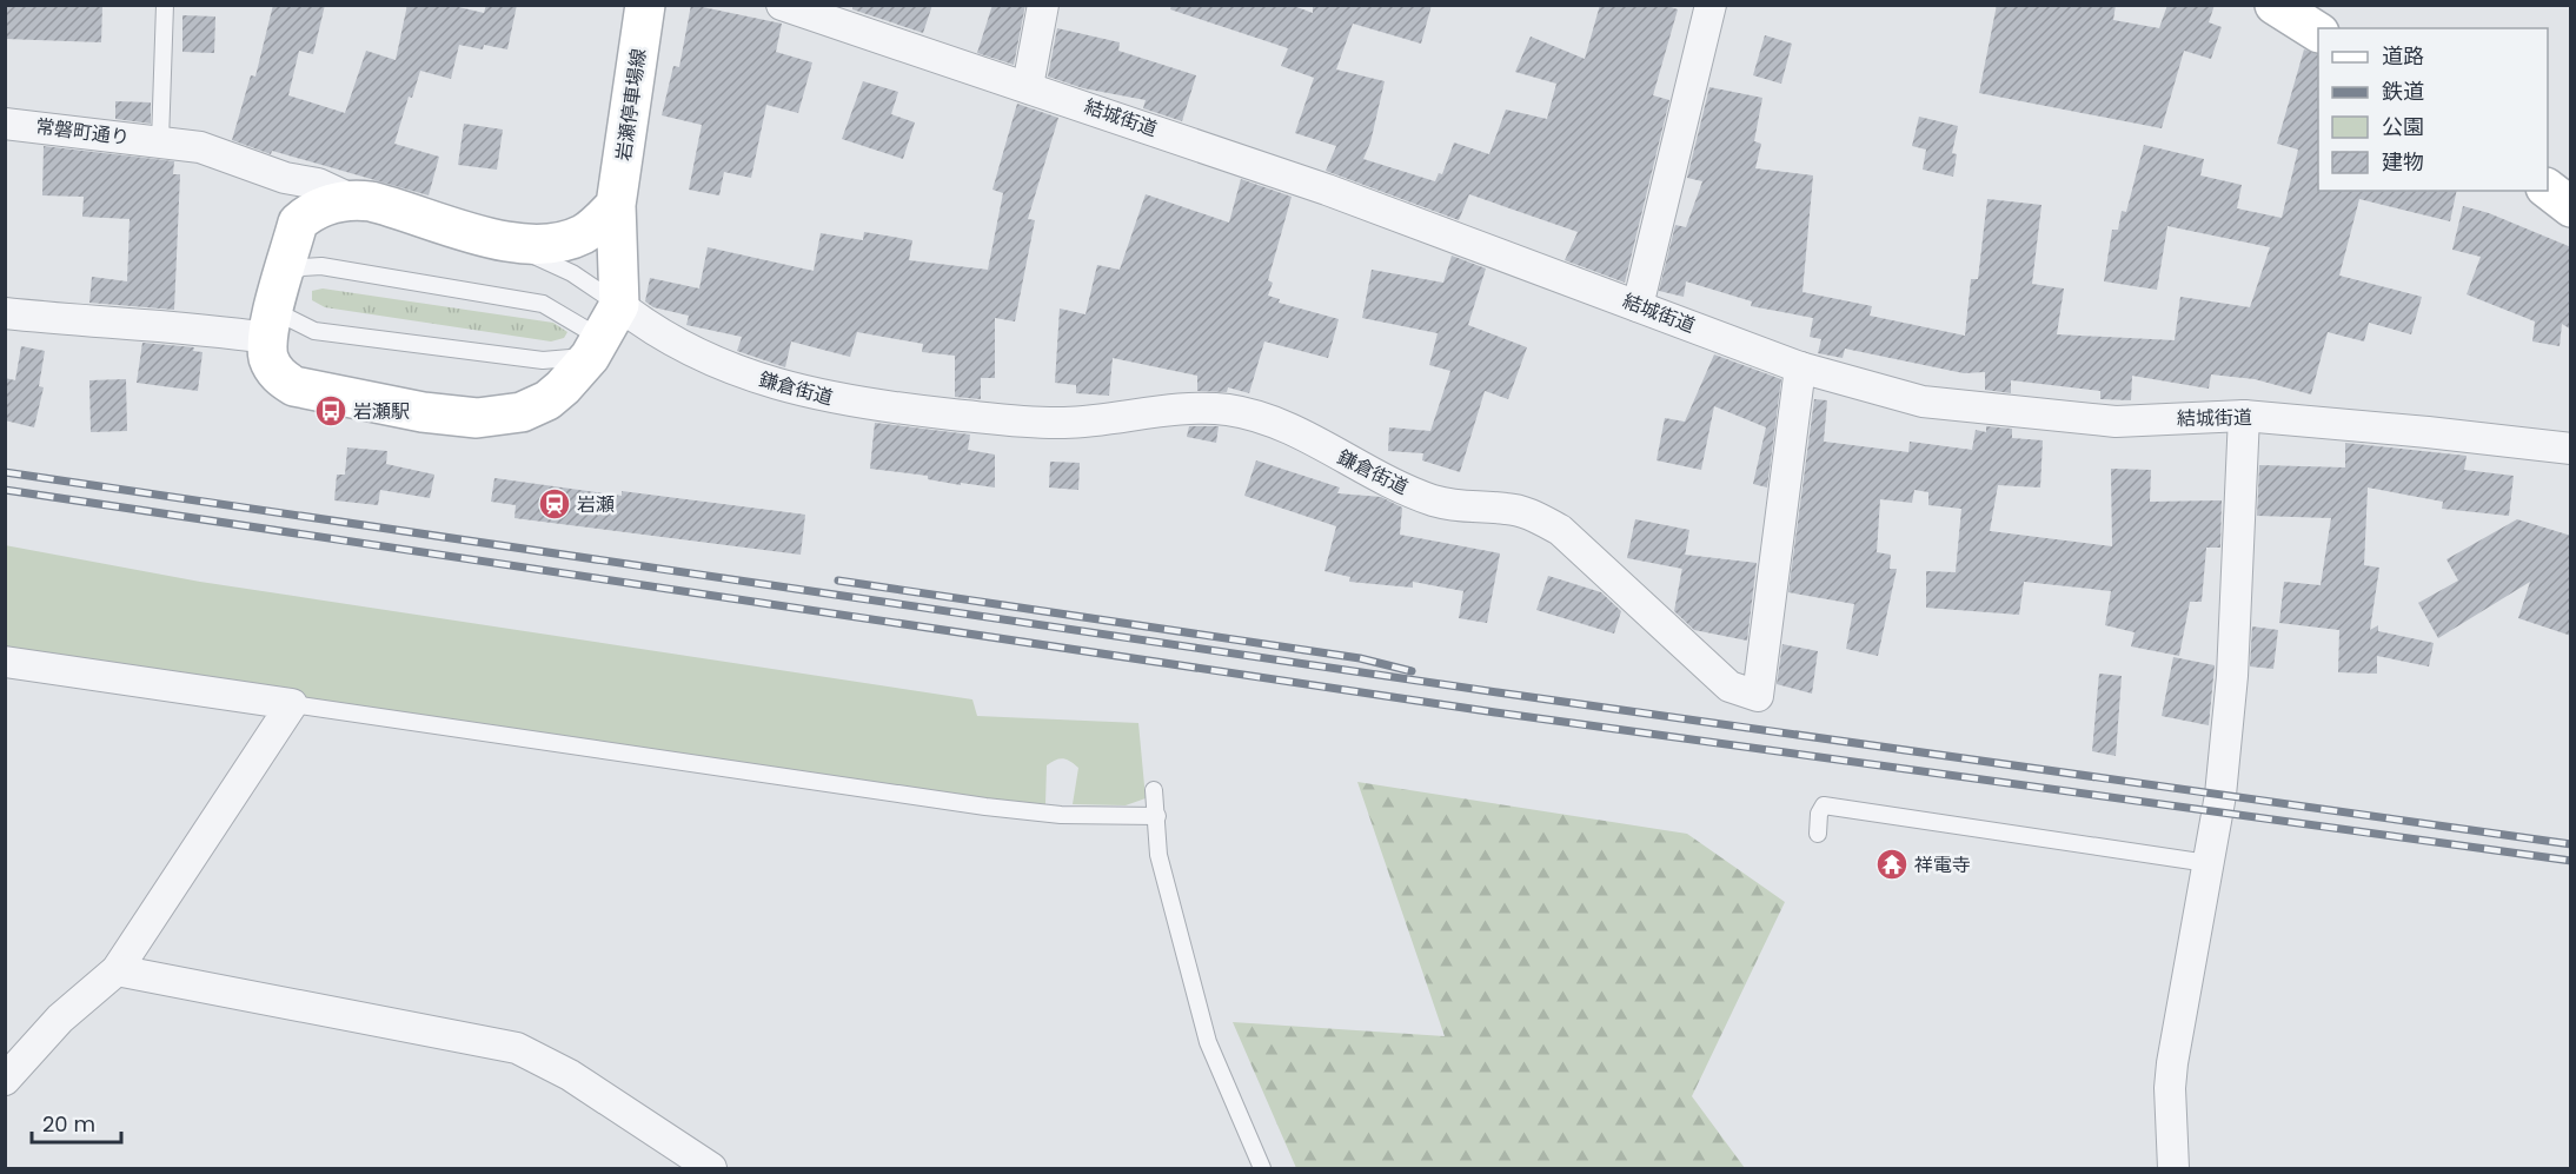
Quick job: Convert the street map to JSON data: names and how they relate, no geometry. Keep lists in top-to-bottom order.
{
  "streets": {
    "street": [
      "岩瀬停車場線",
      "結城街道",
      "常磐町通り",
      "鎌倉街道"
    ]
  },
  "crossings": [
    ["岩瀬停車場線", "鎌倉街道"],
    ["結城街道", "鎌倉街道"]
  ],
  "places": {
    "bus stop": ["岩瀬駅"],
    "station": ["岩瀬"],
    "temple": ["祥電寺"]
  },
  "legend": [
    "道路",
    "鉄道",
    "公園",
    "建物"
  ],
  "scale_bar": "20 m"
}
